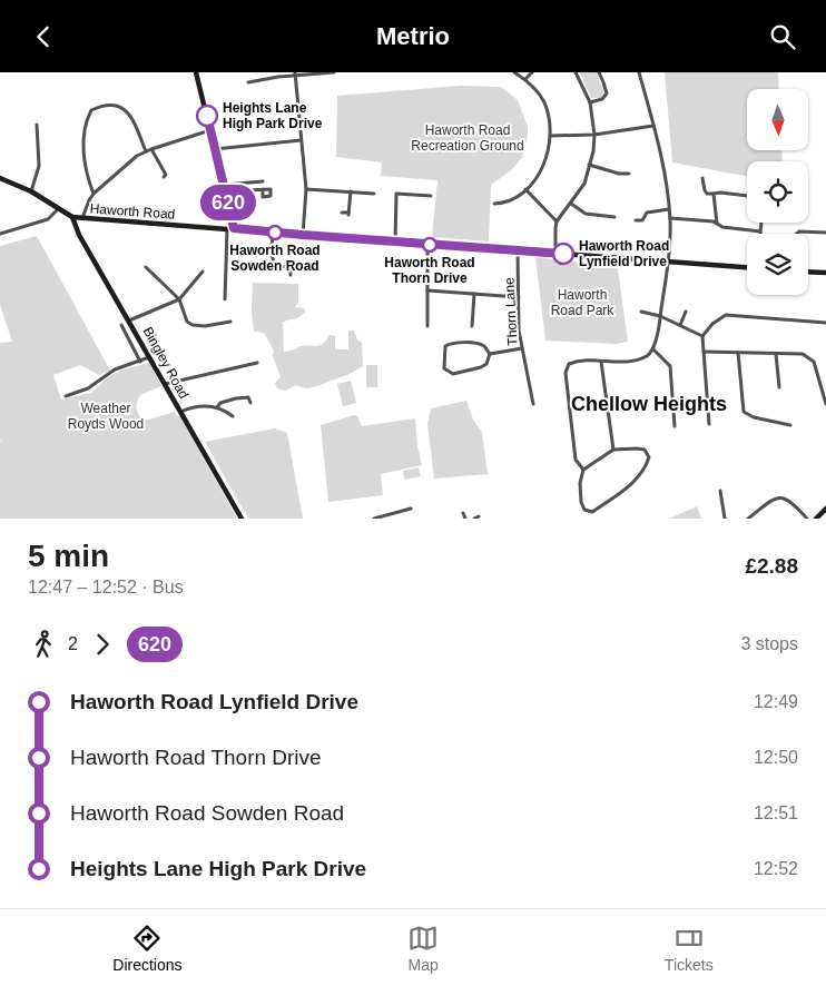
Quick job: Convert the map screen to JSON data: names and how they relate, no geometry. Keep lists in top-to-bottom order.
{
  "streets": {
    "main road": ["Haworth Road", "Bingley Road"],
    "street": ["Thorn Lane"]
  },
  "crossings": [
    ["Haworth Road", "Thorn Lane"],
    ["Haworth Road", "Bingley Road"]
  ],
  "districts": ["Chellow Heights"],
  "parks": ["Haworth Road Recreation Ground", "Haworth Road Park", "Weather Royds Wood"],
  "places": [
    "Heights Lane High Park Drive",
    "Haworth Road Sowden Road",
    "Haworth Road Thorn Drive",
    "Haworth Road Lynfield Drive"
  ],
  "lines": ["bus line 620"],
  "north": "bottom",
  "page": {
    "header": "Metrio",
    "on_map": "620",
    "heading": ["5 min", "12:47 – 12:52 · Bus", "£2.88"],
    "legs": ["2", "620", "3 stops"],
    "list": [
      {
        "name": "Haworth Road Lynfield Drive",
        "value": "12:49"
      },
      {
        "name": "Haworth Road Thorn Drive",
        "value": "12:50"
      },
      {
        "name": "Haworth Road Sowden Road",
        "value": "12:51"
      },
      {
        "name": "Heights Lane High Park Drive",
        "value": "12:52"
      }
    ],
    "tabs": ["Directions", "Map", "Tickets"]
  }
}
